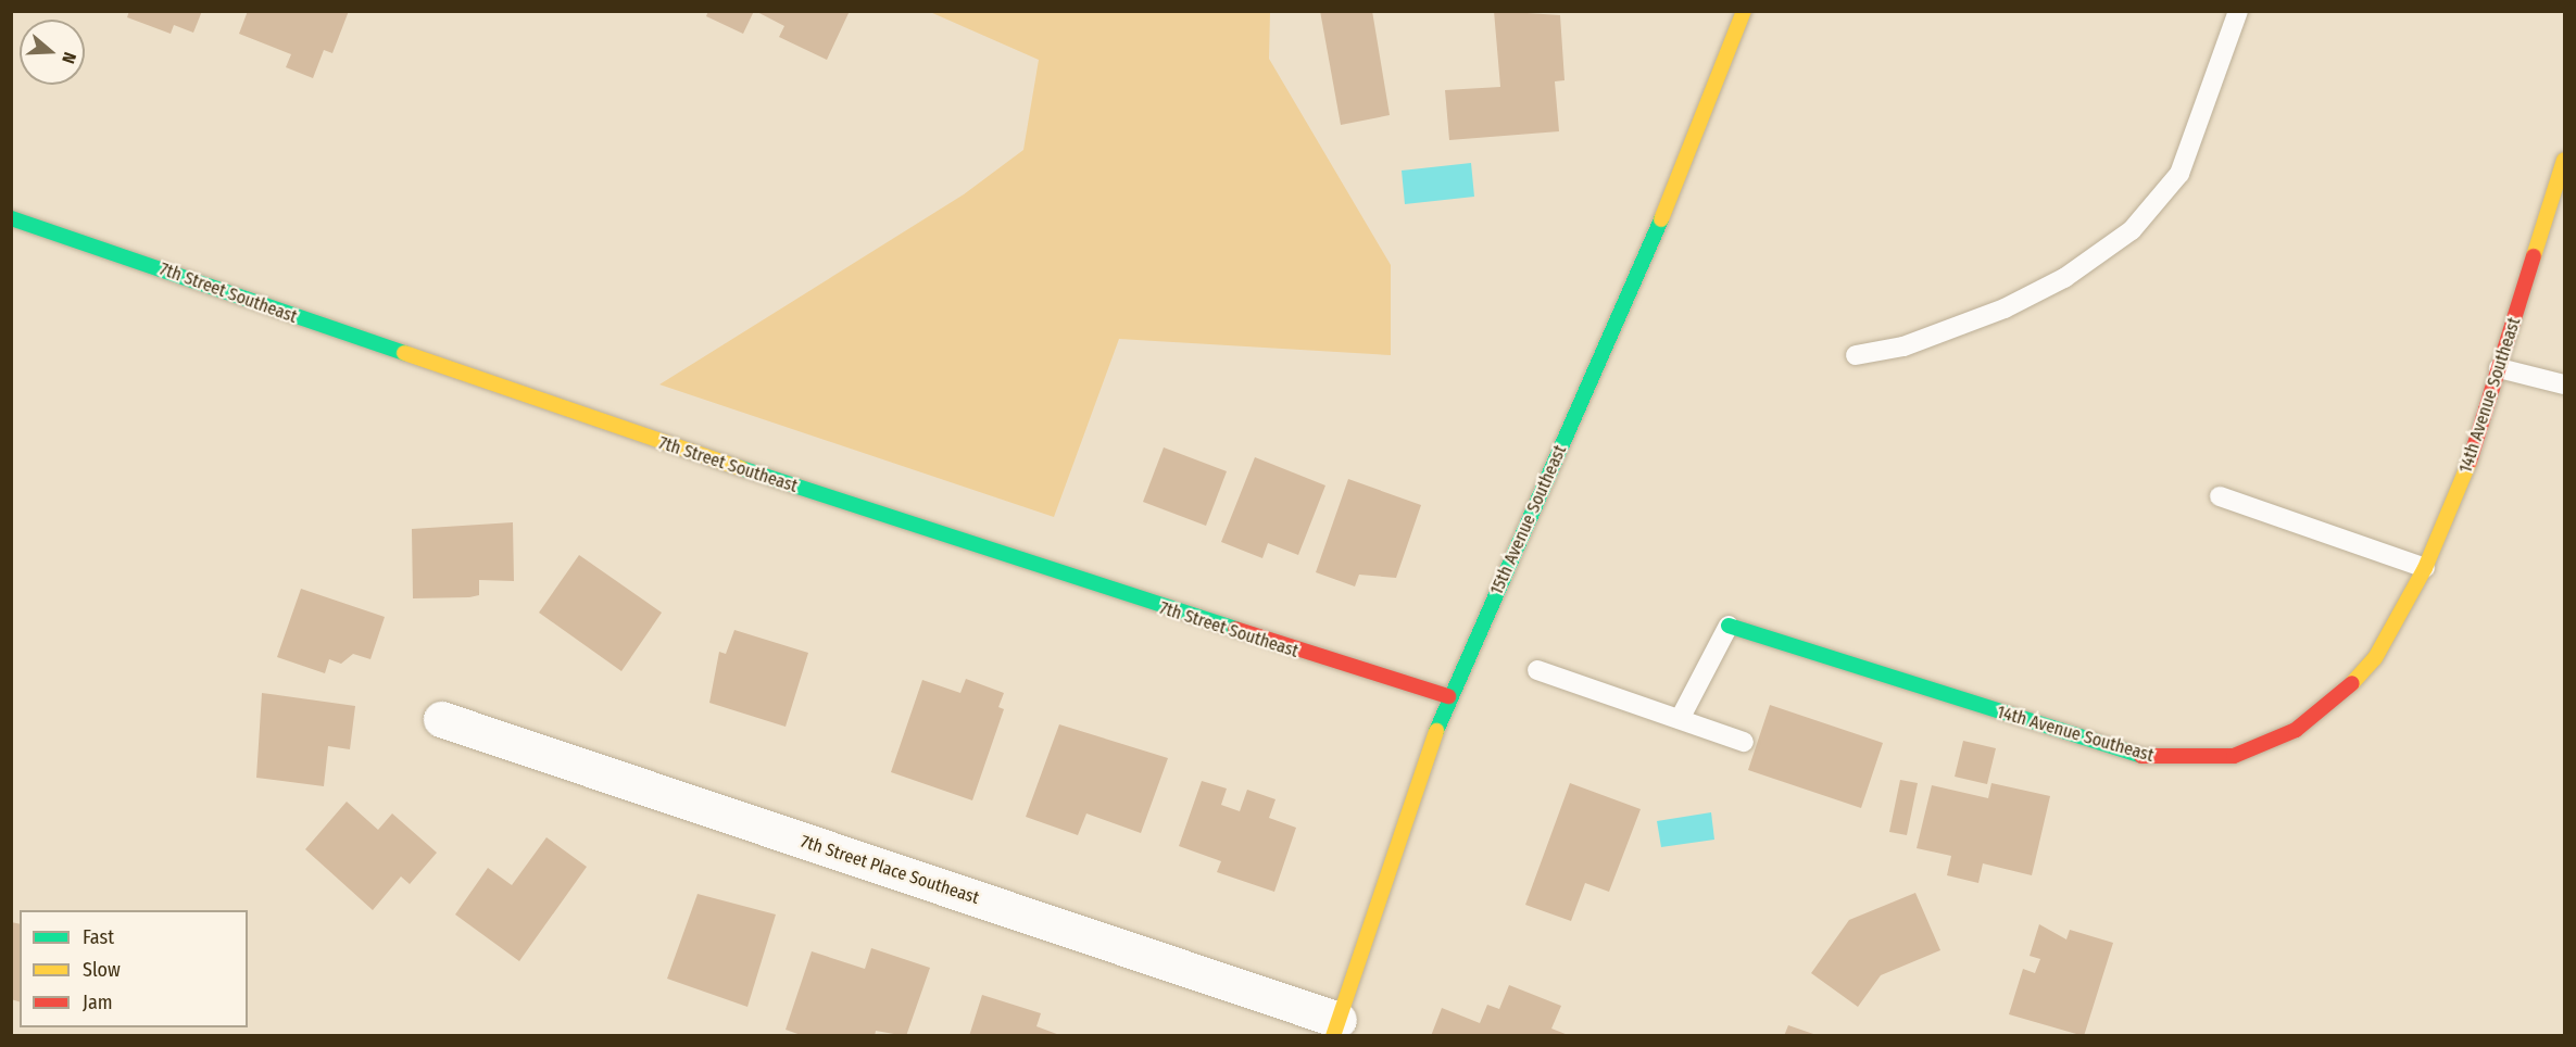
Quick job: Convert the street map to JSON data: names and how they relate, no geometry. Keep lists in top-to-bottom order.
{
  "streets": {
    "street": [
      "7th Street Southeast",
      "14th Avenue Southeast",
      "15th Avenue Southeast",
      "7th Street Place Southeast"
    ]
  },
  "crossings": [
    ["7th Street Southeast", "15th Avenue Southeast"],
    ["15th Avenue Southeast", "7th Street Place Southeast"]
  ],
  "legend": ["Fast", "Slow", "Jam"],
  "north": "right"
}
